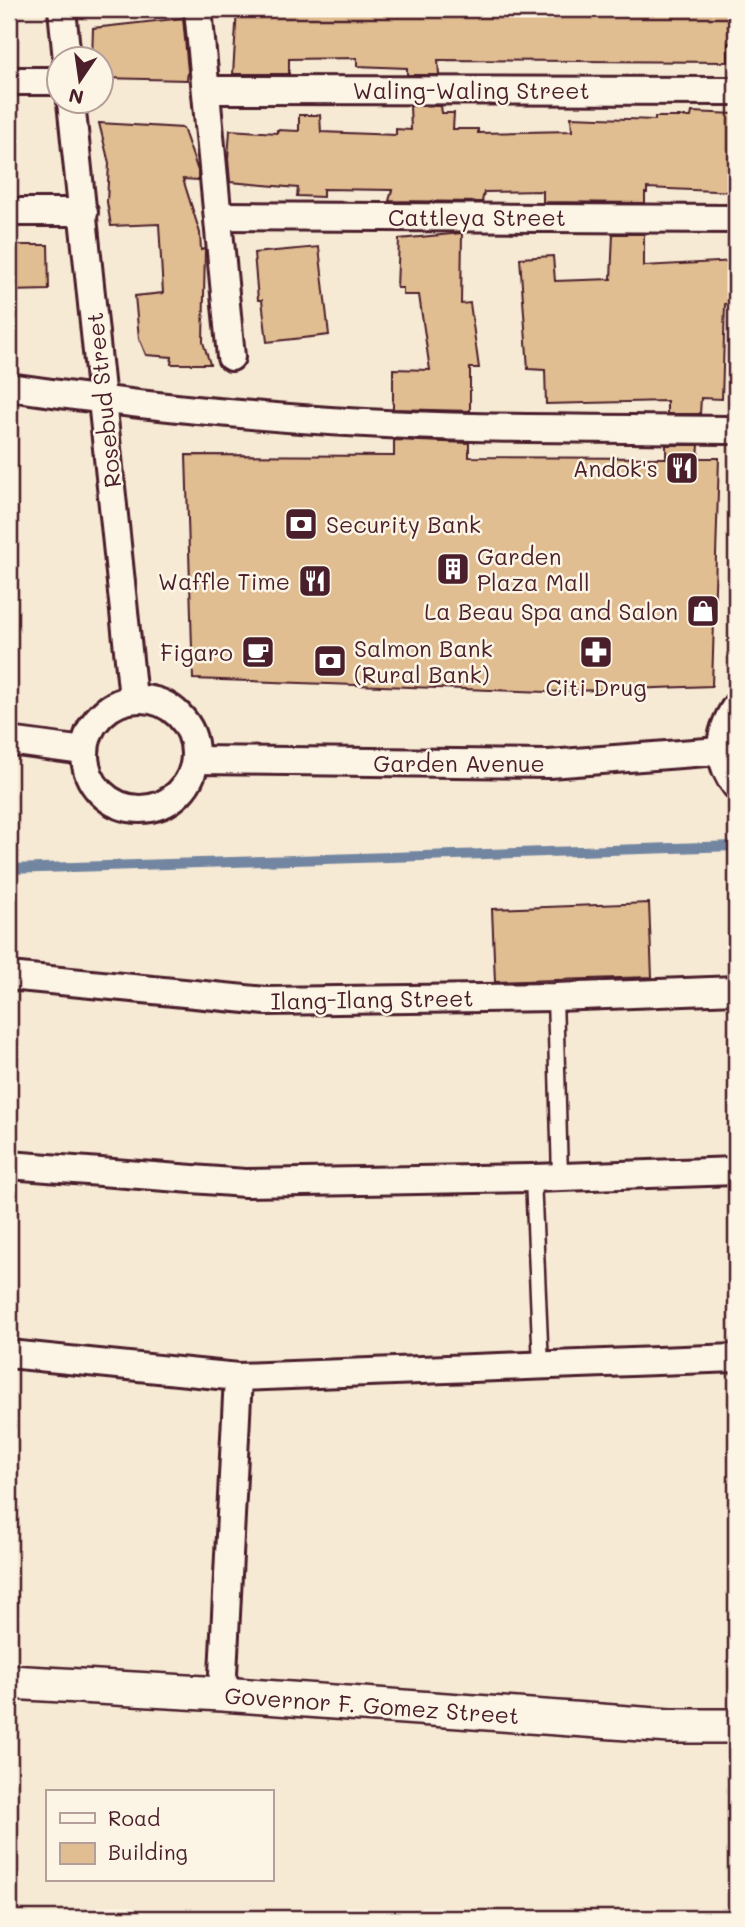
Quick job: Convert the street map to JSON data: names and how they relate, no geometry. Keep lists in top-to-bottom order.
{
  "streets": {
    "street": [
      "Waling-Waling Street",
      "Cattleya Street",
      "Rosebud Street",
      "Garden Avenue",
      "Ilang-Ilang Street",
      "Governor F. Gomez Street"
    ]
  },
  "crossings": [
    ["Rosebud Street", "Garden Avenue"]
  ],
  "places": {
    "restaurant": ["Andok's", "Waffle Time"],
    "bank": ["Security Bank", "Salmon Bank (Rural Bank)"],
    "building": ["Garden Plaza Mall"],
    "shop": ["La Beau Spa and Salon"],
    "cafe": ["Figaro"],
    "pharmacy": ["Citi Drug"]
  },
  "legend": ["Road", "Building"],
  "north": "bottom"
}
